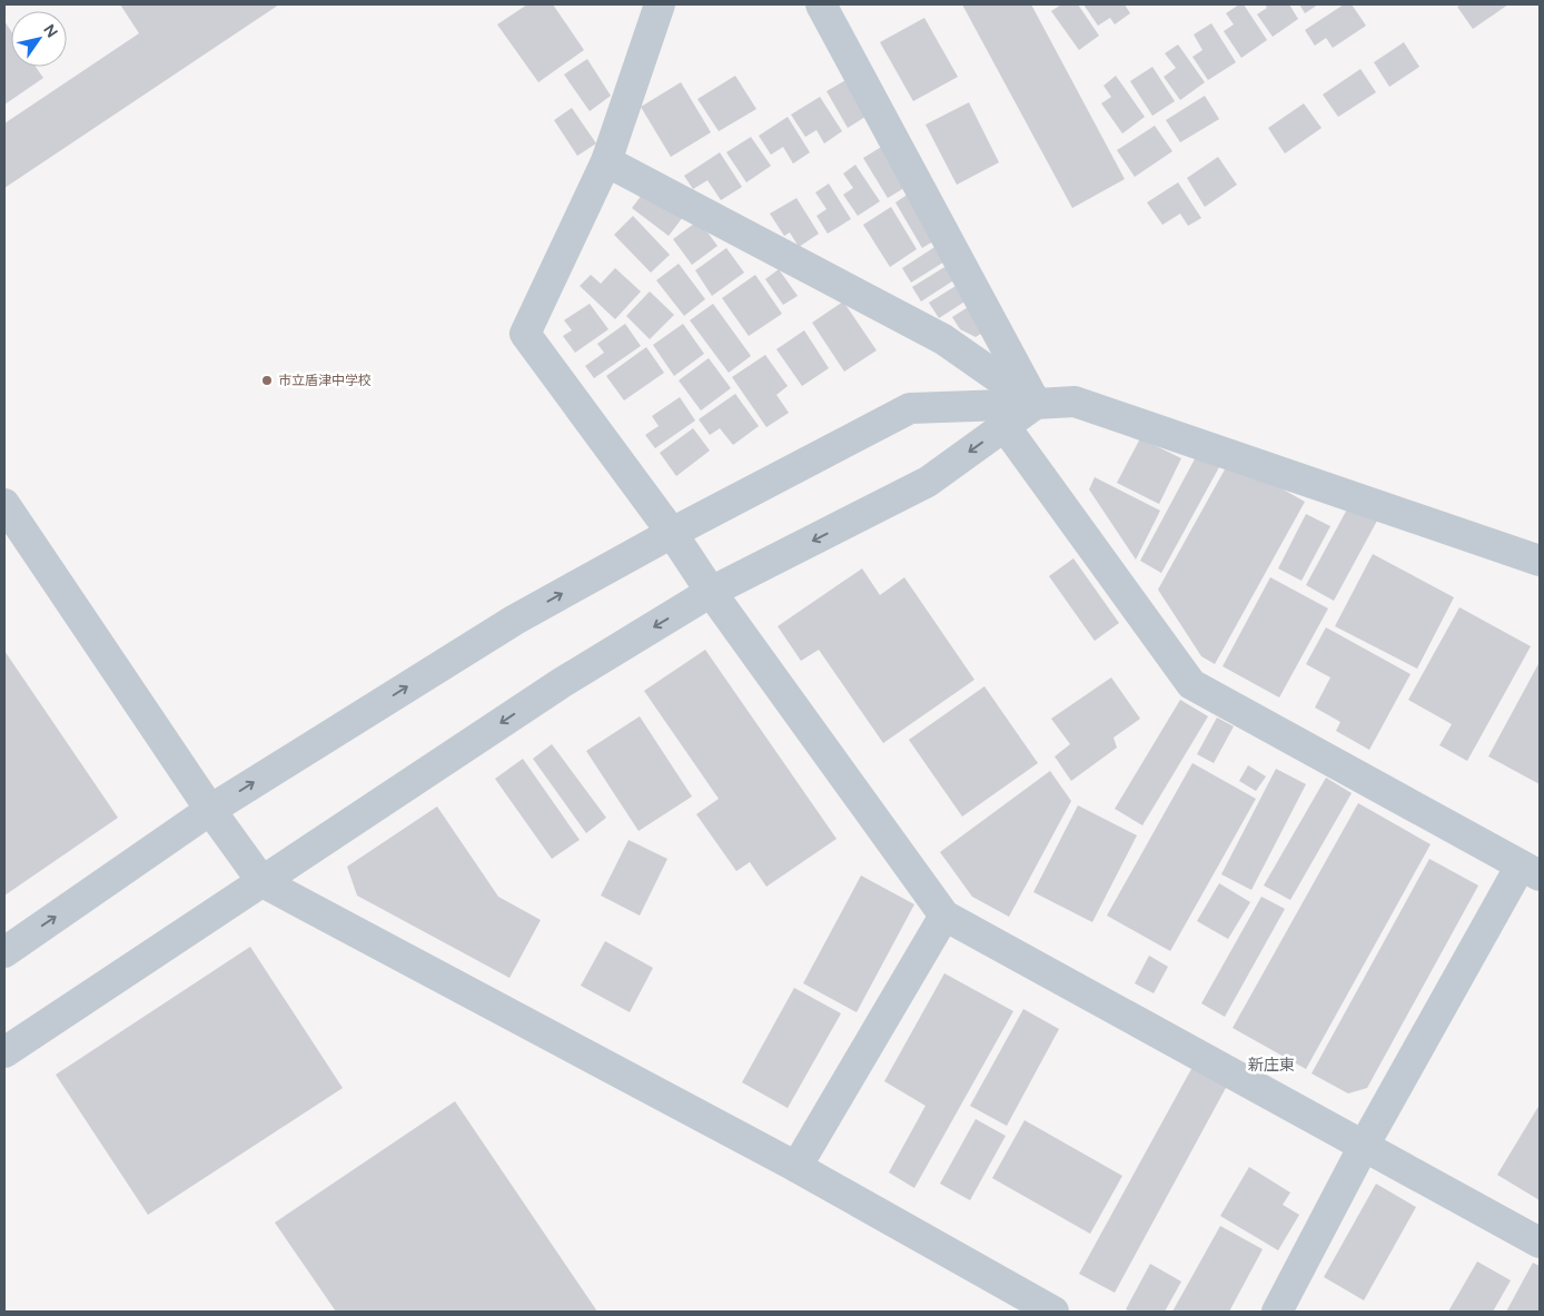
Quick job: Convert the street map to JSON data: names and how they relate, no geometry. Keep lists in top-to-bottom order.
{
  "districts": ["新庄東"],
  "places": ["市立盾津中学校"],
  "north": "top right"
}
